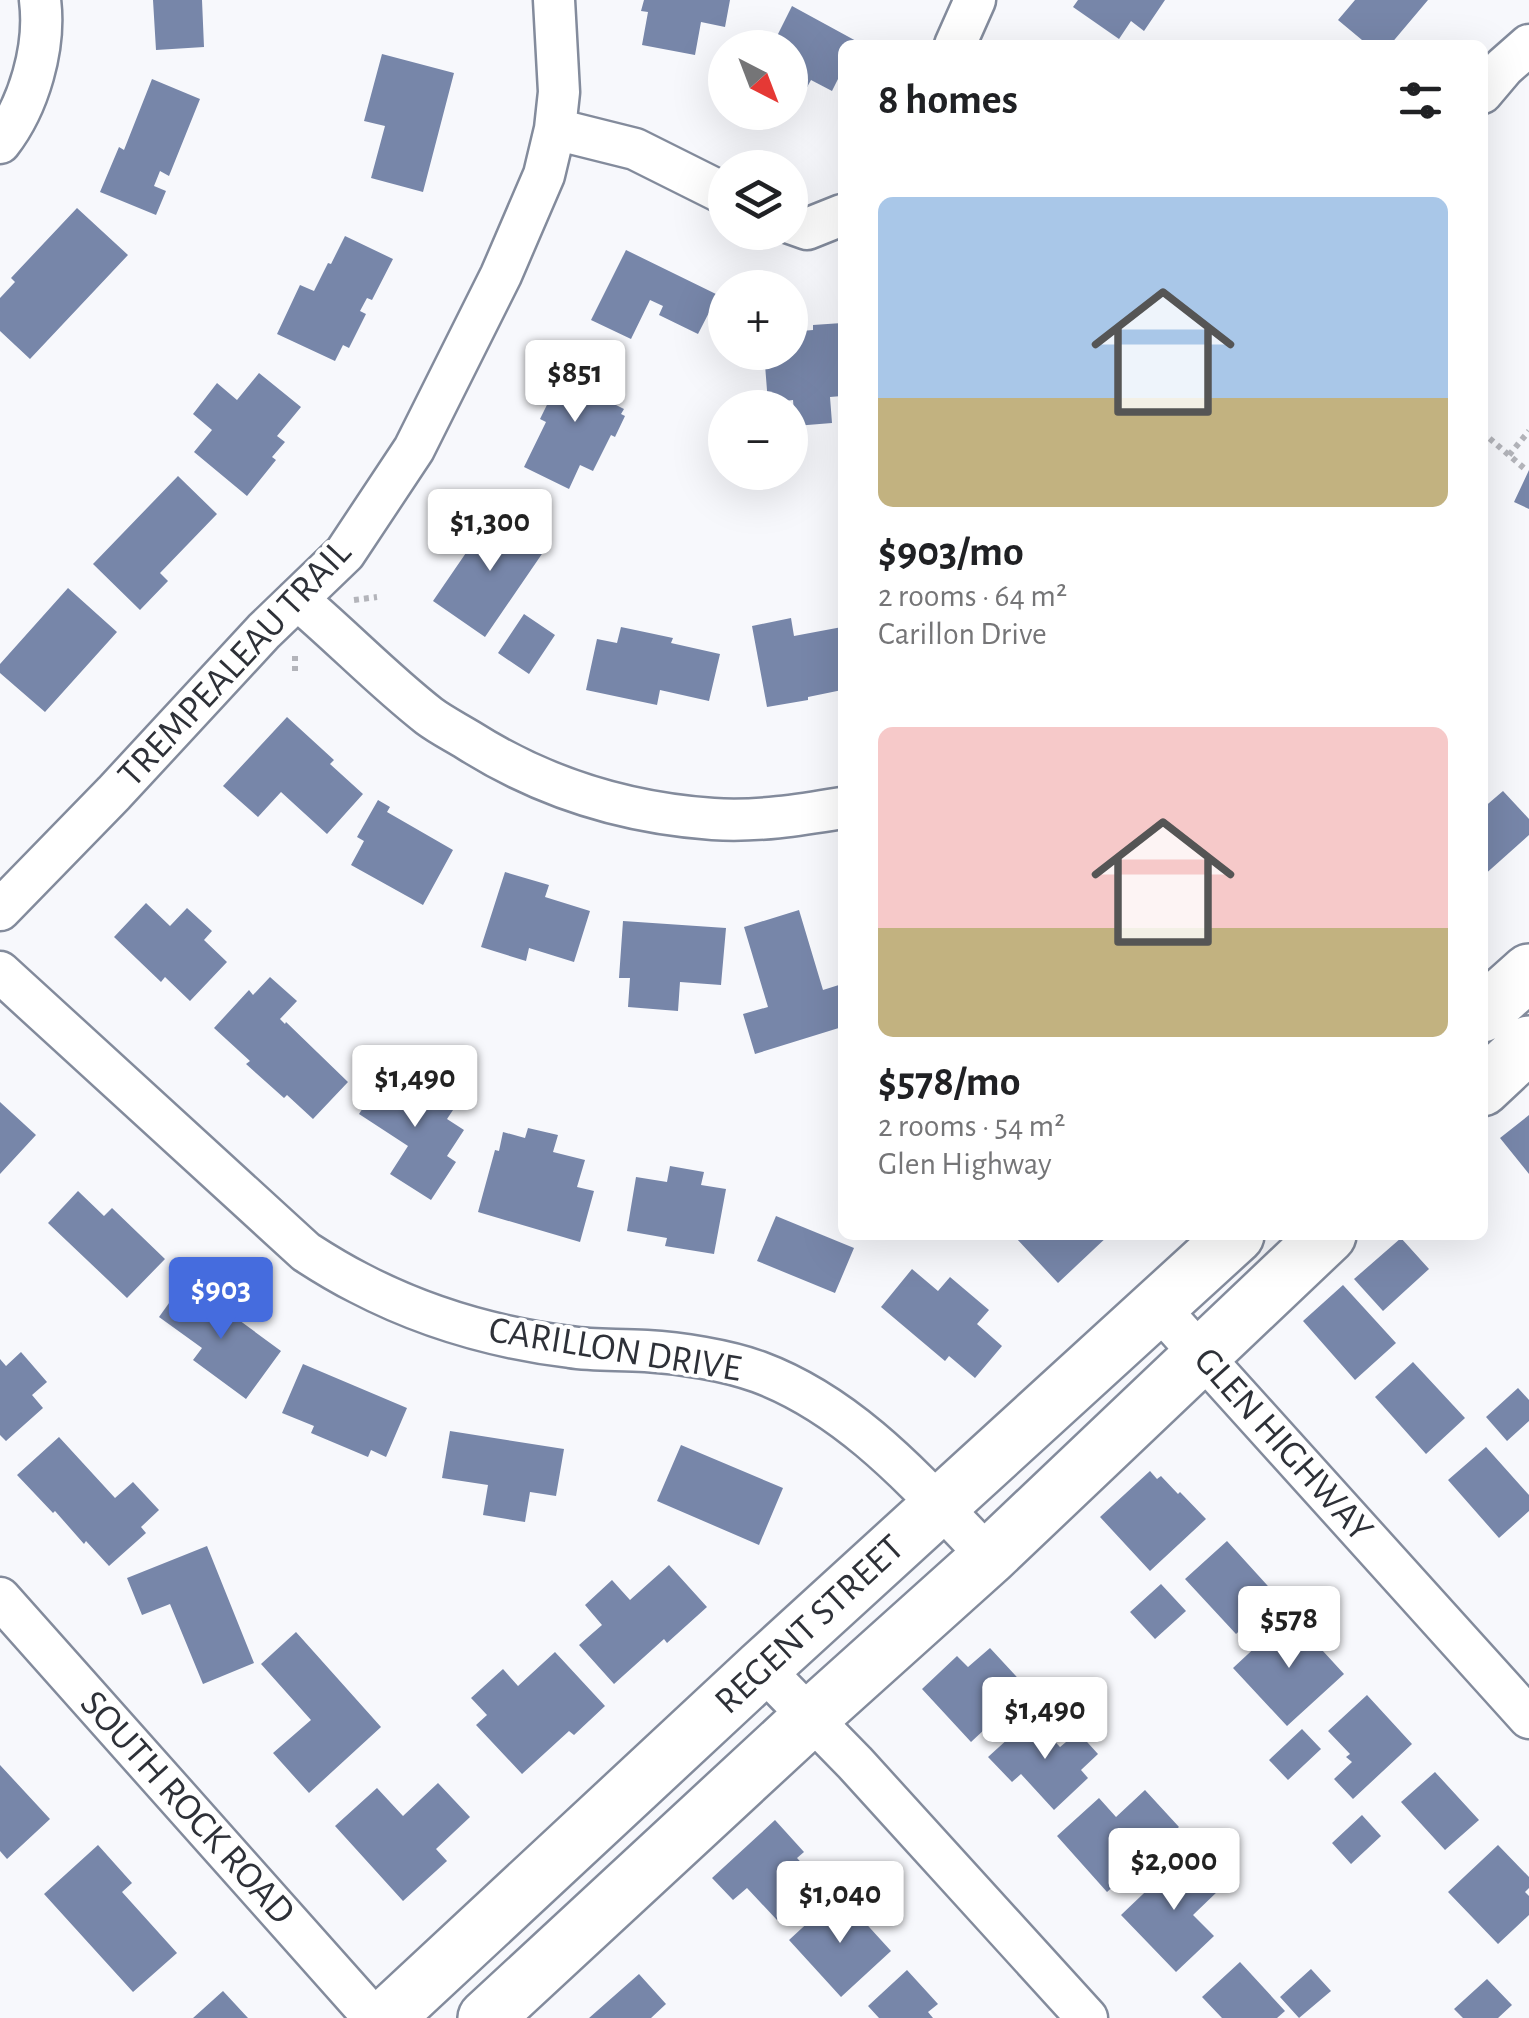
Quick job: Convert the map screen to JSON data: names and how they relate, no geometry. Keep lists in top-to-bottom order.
{
  "streets": {
    "street": [
      "TREMPEALEAU TRAIL",
      "CARILLON DRIVE",
      "GLEN HIGHWAY",
      "REGENT STREET",
      "SOUTH ROCK ROAD"
    ]
  },
  "crossings": [
    ["CARILLON DRIVE", "REGENT STREET"],
    ["GLEN HIGHWAY", "REGENT STREET"]
  ],
  "north": "bottom right",
  "page": {
    "map_buttons": ["+", "−"],
    "heading": "8 homes",
    "list": [
      {
        "name": "$903/mo",
        "note": "2 rooms · 64 m² · Carillon Drive"
      },
      {
        "name": "$578/mo",
        "note": "2 rooms · 54 m² · Glen Highway"
      }
    ],
    "price": [
      "$851",
      "$1,300",
      "$1,490",
      "$903",
      "$578",
      "$1,490",
      "$2,000",
      "$1,040"
    ]
  }
}
